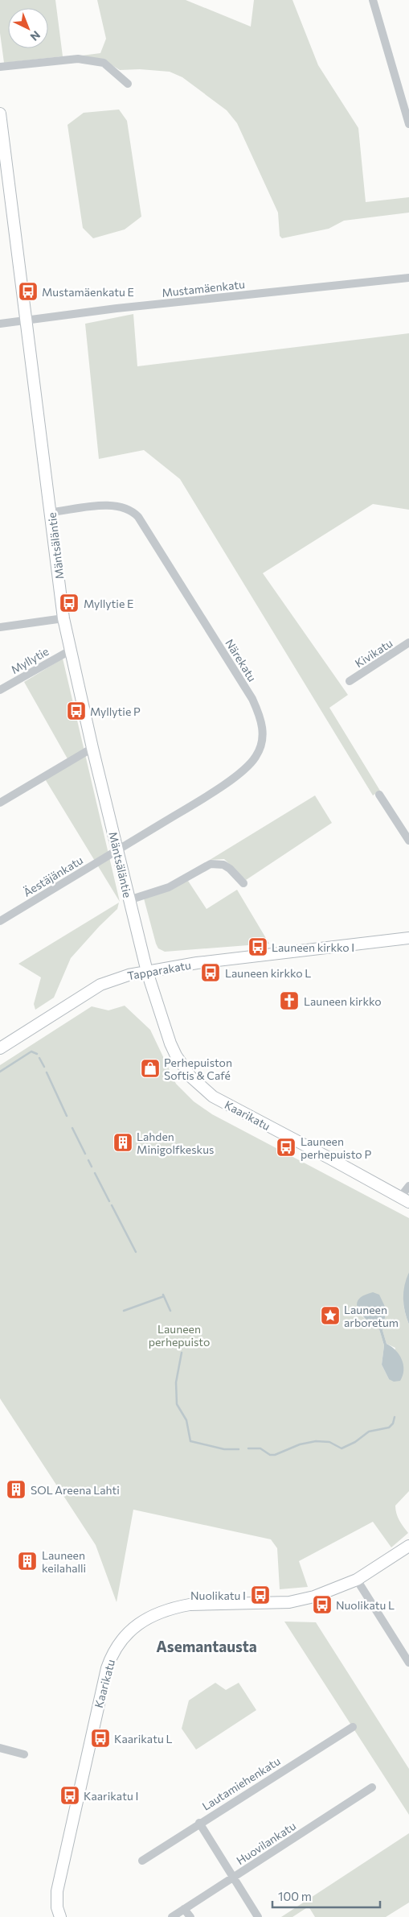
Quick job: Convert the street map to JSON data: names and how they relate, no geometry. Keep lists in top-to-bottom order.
{
  "streets": {
    "street": [
      "Mustamäenkatu",
      "Mäntsäläntie",
      "Kivikatu",
      "Myllytie",
      "Närekatu",
      "Äestäjänkatu",
      "Tapparakatu",
      "Kaarikatu",
      "Lautamiehenkatu",
      "Huovilankatu"
    ]
  },
  "crossings": [
    ["Mustamäenkatu", "Mäntsäläntie"],
    ["Mäntsäläntie", "Myllytie"],
    ["Mäntsäläntie", "Närekatu"],
    ["Mäntsäläntie", "Äestäjänkatu"],
    ["Mäntsäläntie", "Tapparakatu"],
    ["Mäntsäläntie", "Kaarikatu"],
    ["Närekatu", "Äestäjänkatu"],
    ["Tapparakatu", "Kaarikatu"]
  ],
  "districts": ["Asemantausta"],
  "parks": ["Launeen perhepuisto"],
  "places": {
    "bus stop": [
      "Mustamäenkatu E",
      "Myllytie E",
      "Myllytie P",
      "Launeen kirkko I",
      "Launeen kirkko L",
      "Launeen perhepuisto P",
      "Nuolikatu I",
      "Nuolikatu L",
      "Kaarikatu L",
      "Kaarikatu I"
    ],
    "church": ["Launeen kirkko"],
    "shop": ["Perhepuiston Softis & Café"],
    "building": ["Lahden Minigolfkeskus", "SOL Areena Lahti", "Launeen keilahalli"],
    "place": ["Launeen arboretum"]
  },
  "scale_bar": "100 m",
  "north": "bottom right"
}
